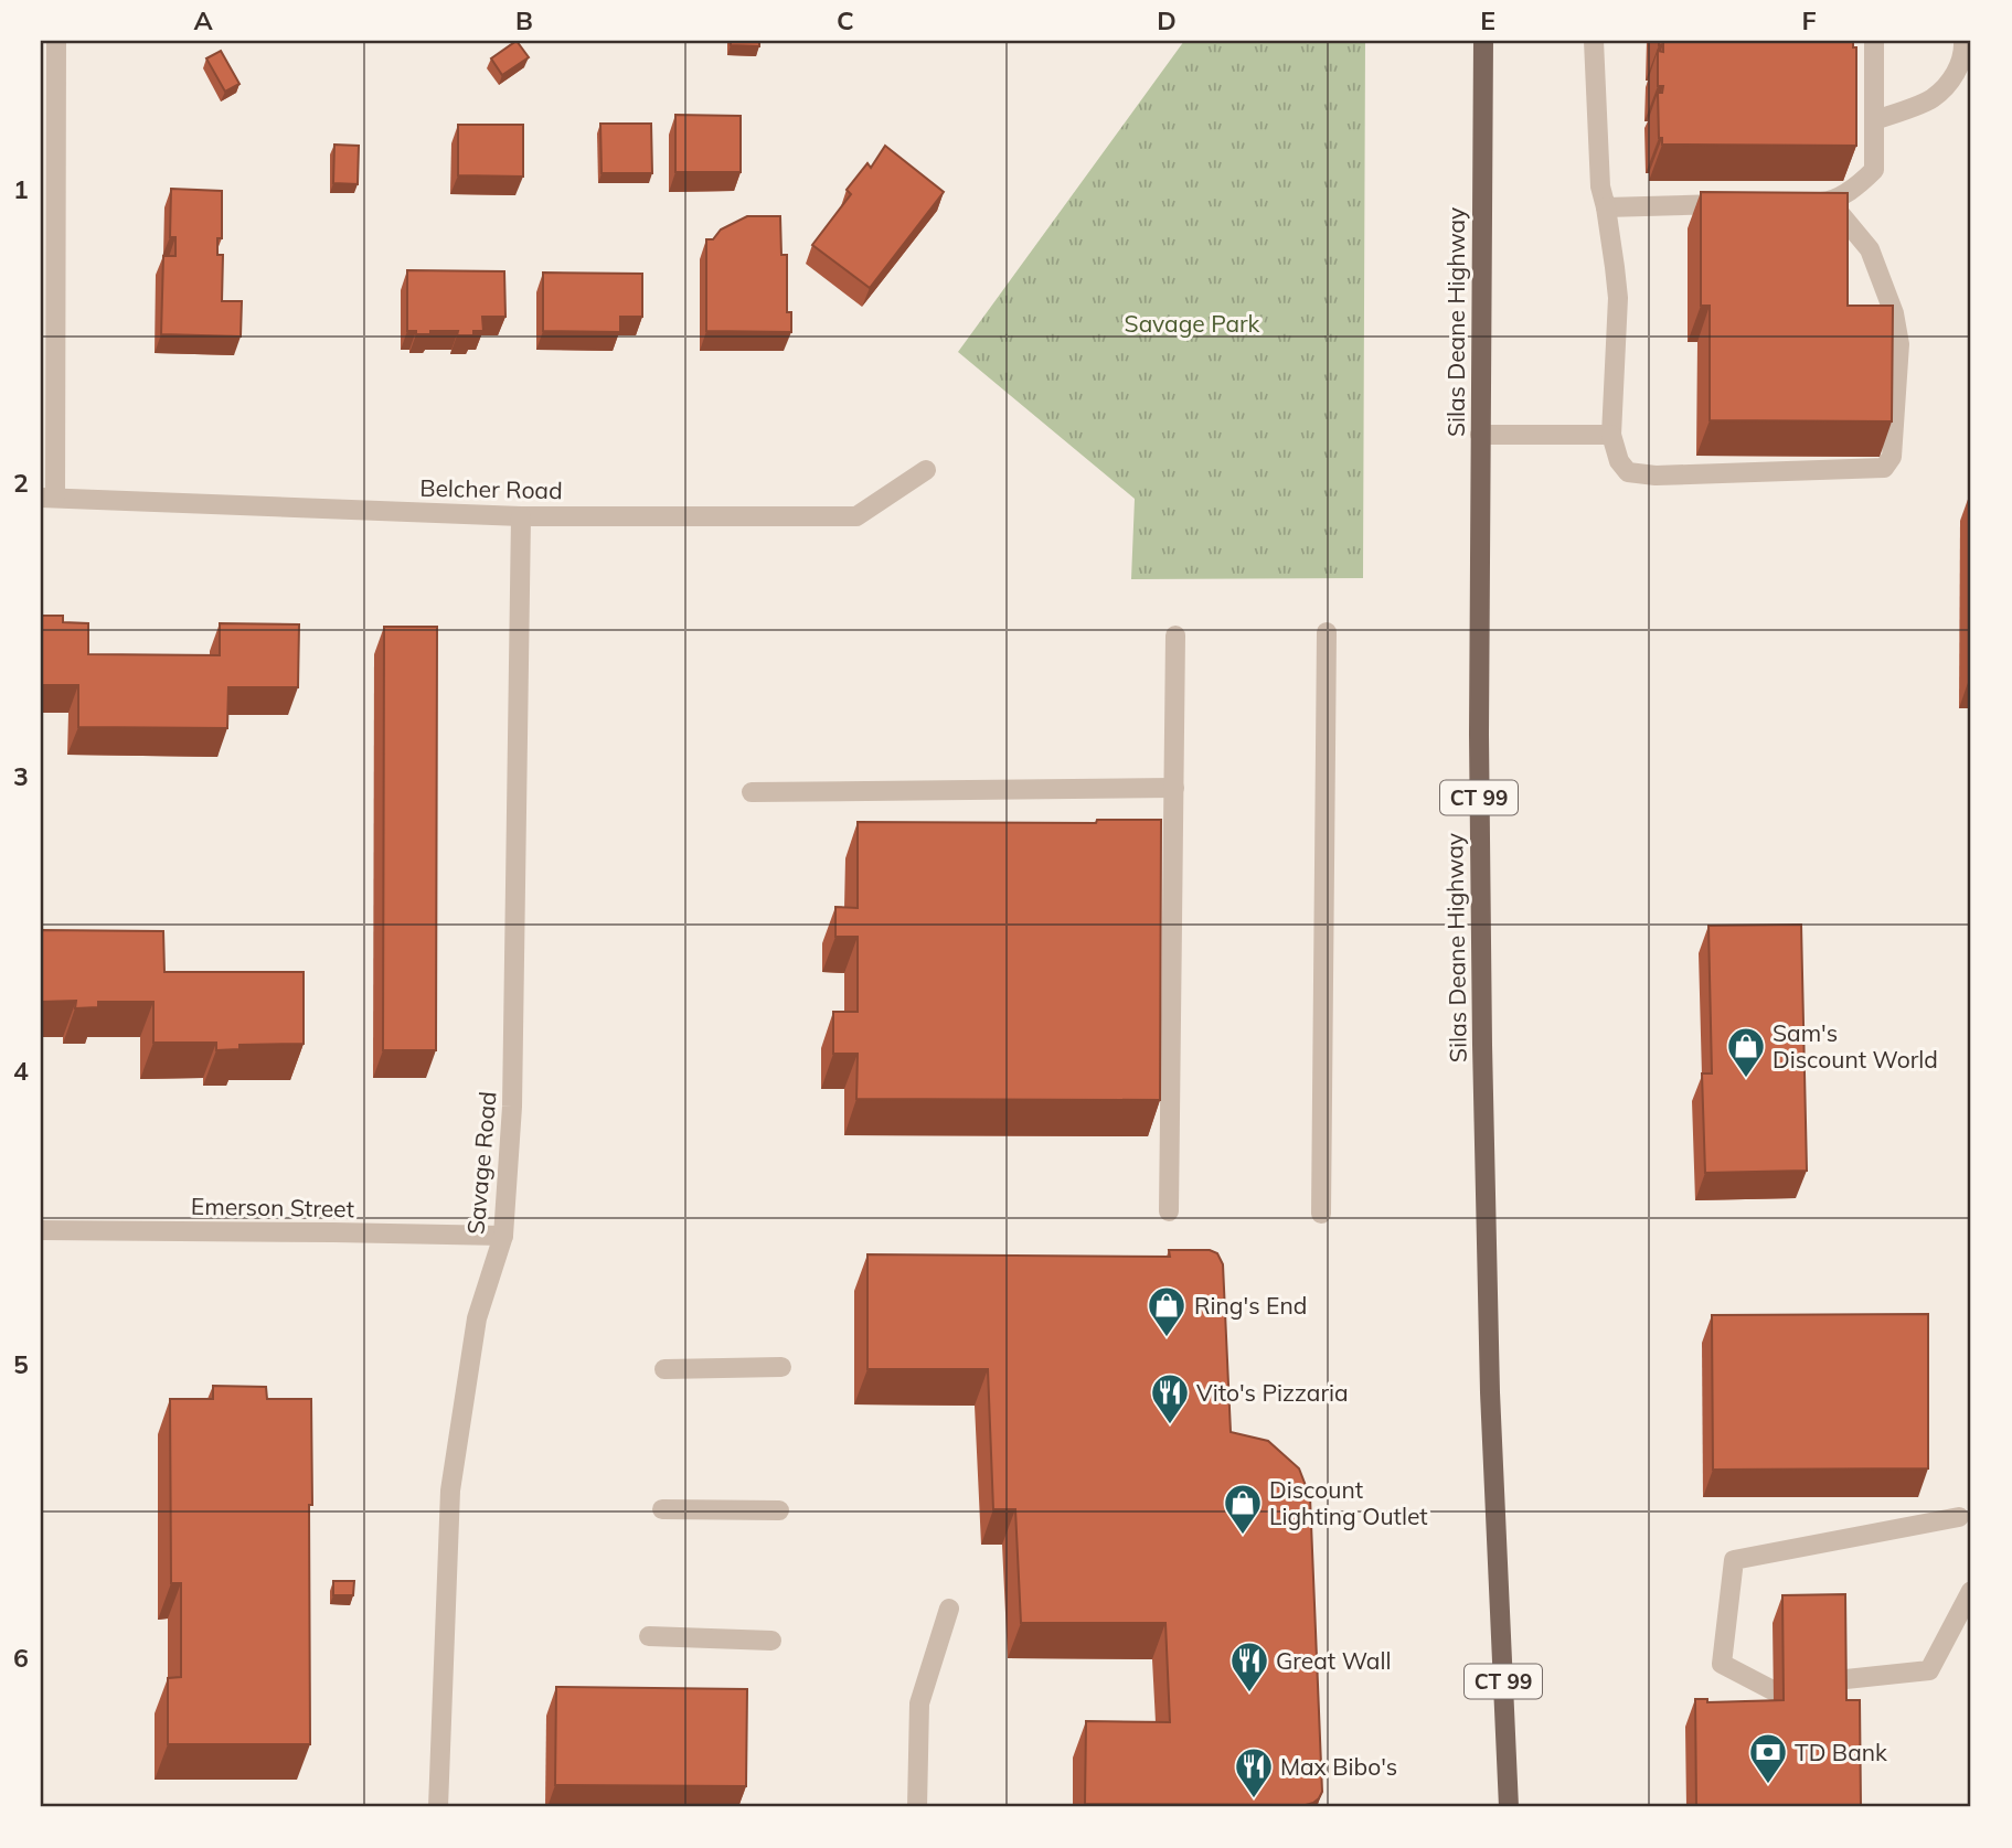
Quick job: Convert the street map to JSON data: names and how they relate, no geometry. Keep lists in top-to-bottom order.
{
  "streets": {
    "main road": ["Silas Deane Highway", "CT 99"],
    "street": ["Belcher Road", "Savage Road", "Emerson Street"]
  },
  "crossings": [
    ["Belcher Road", "Savage Road"],
    ["Savage Road", "Emerson Street"]
  ],
  "parks": ["Savage Park"],
  "places": {
    "shop": ["Sam's Discount World", "Ring's End", "Discount Lighting Outlet"],
    "restaurant": ["Vito's Pizzaria", "Great Wall", "Max Bibo's"],
    "bank": ["TD Bank"]
  },
  "grid": {
    "columns": [
      "A",
      "B",
      "C",
      "D",
      "E",
      "F"
    ],
    "rows": [
      "1",
      "2",
      "3",
      "4",
      "5",
      "6"
    ]
  }
}
